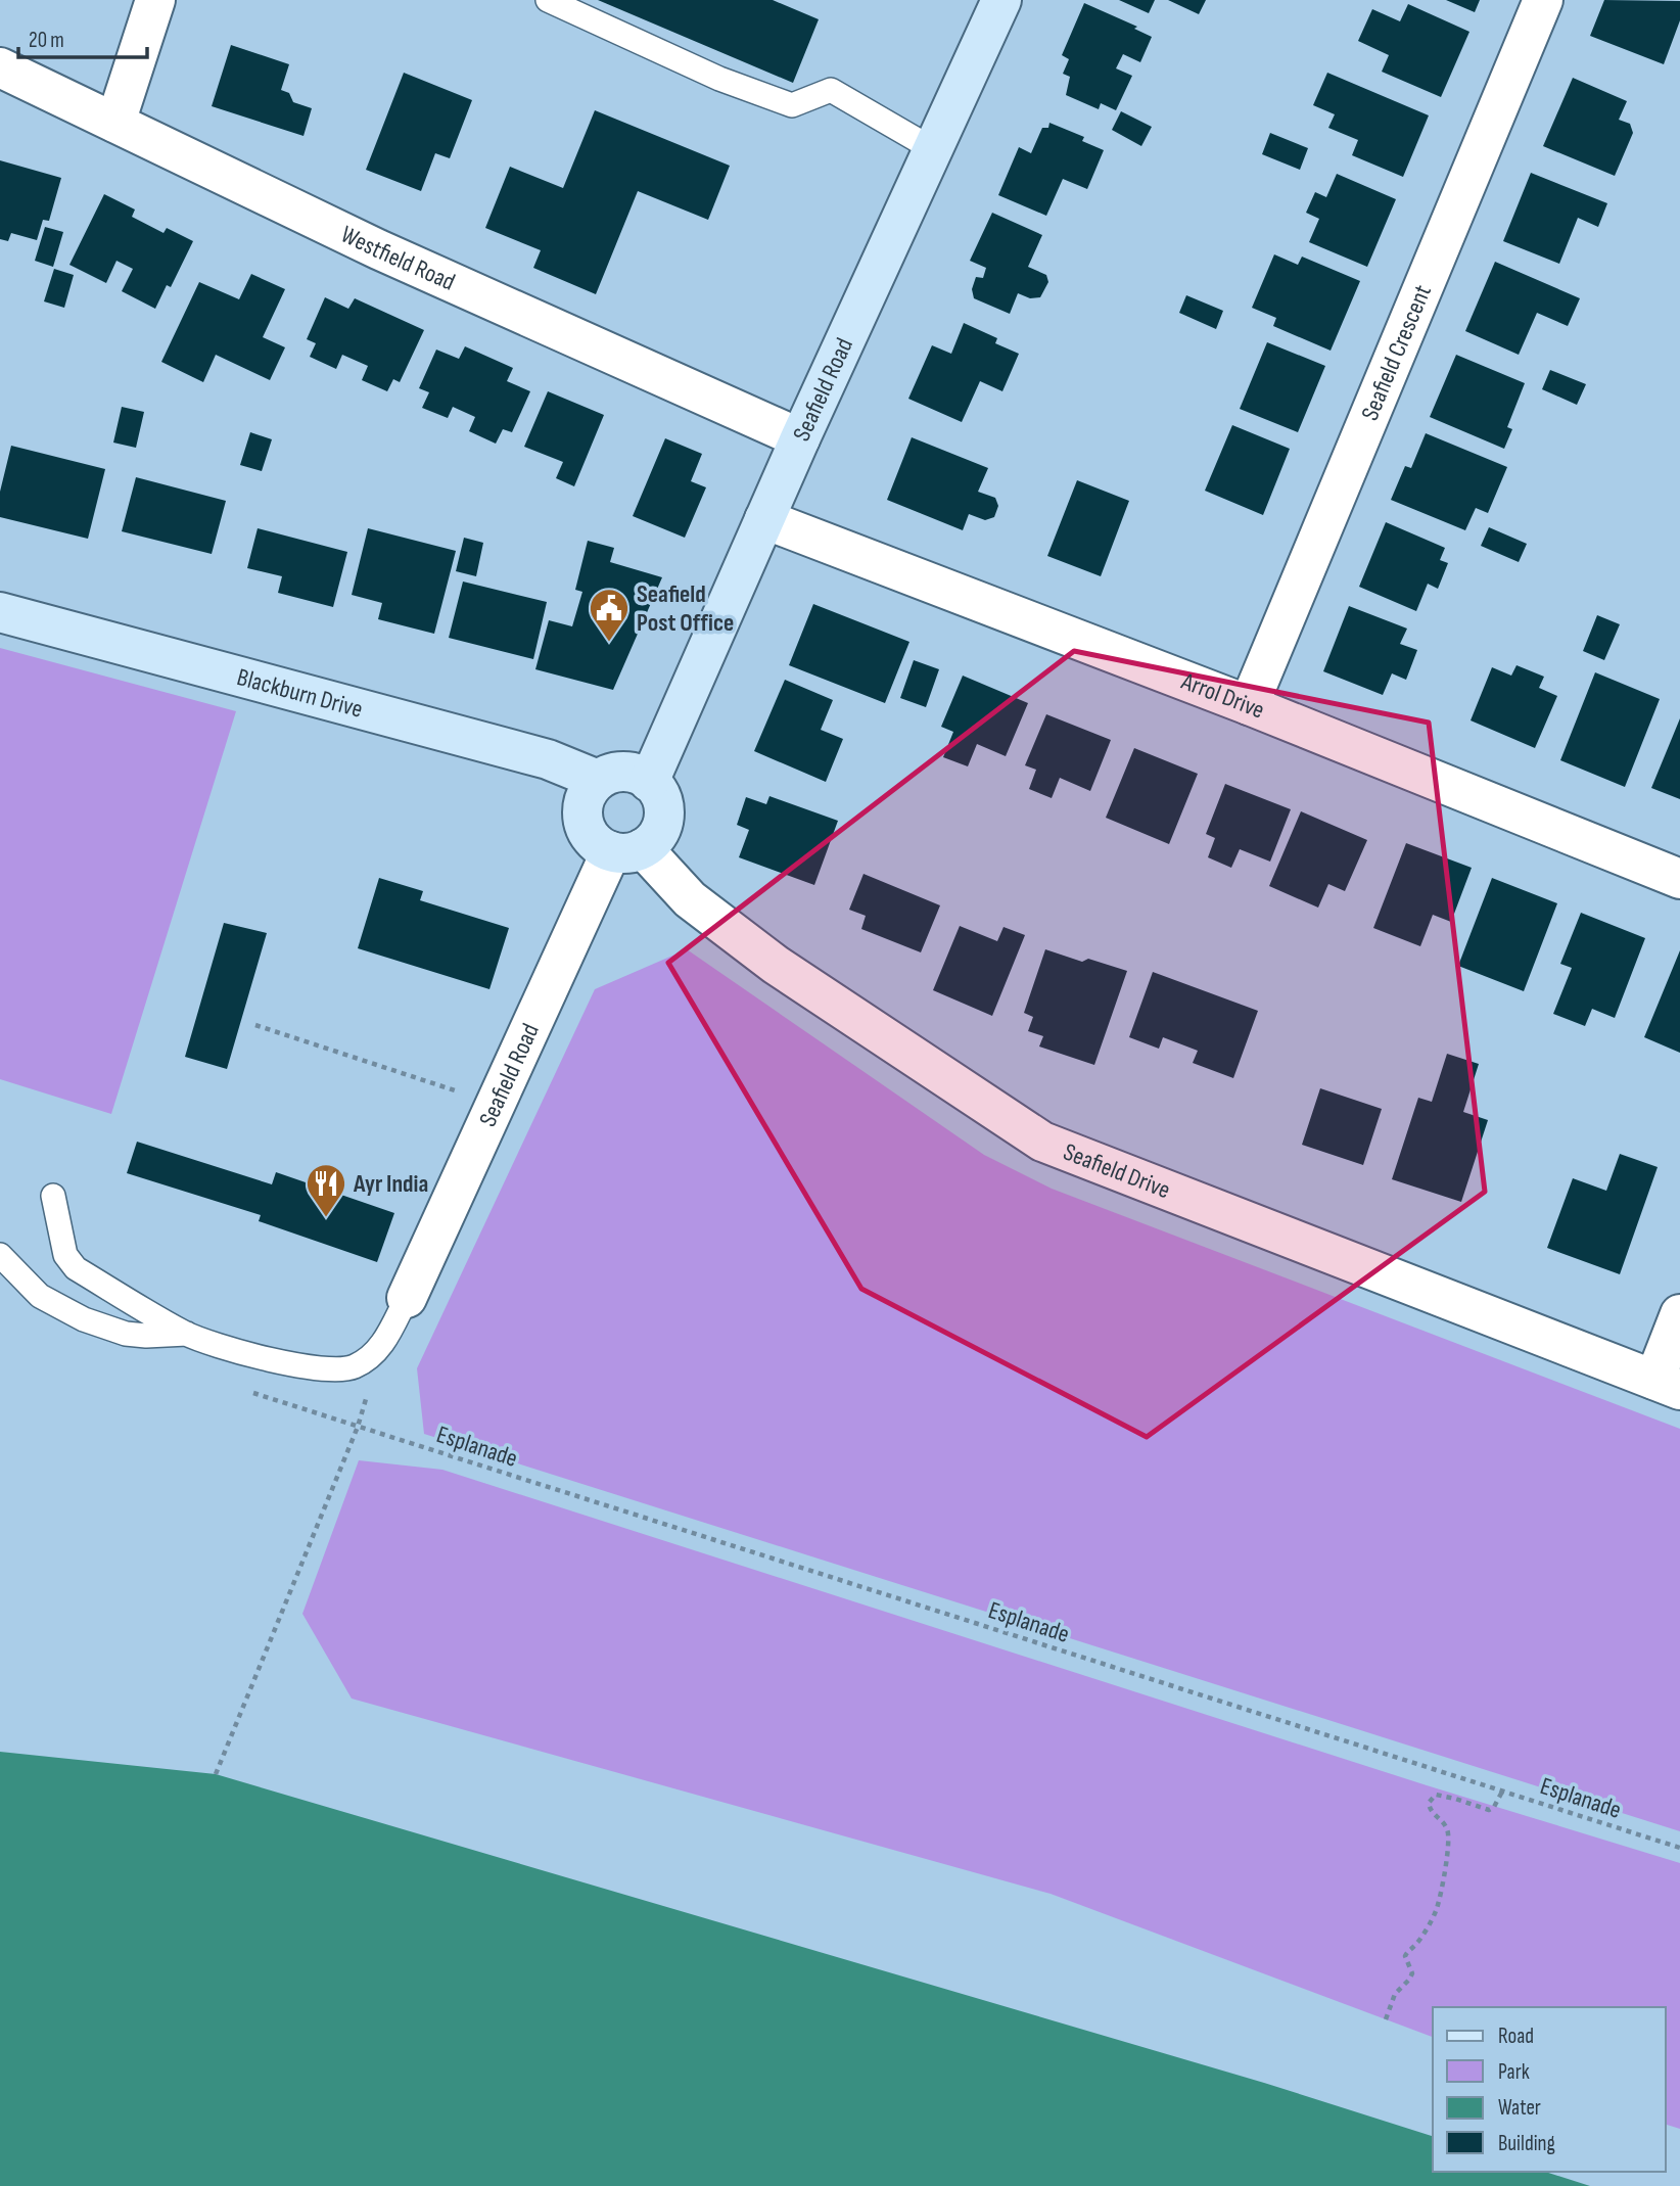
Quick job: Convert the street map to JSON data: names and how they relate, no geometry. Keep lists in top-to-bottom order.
{
  "streets": {
    "street": [
      "Westfield Road",
      "Seafield Crescent",
      "Seafield Road",
      "Blackburn Drive",
      "Arrol Drive",
      "Seafield Drive"
    ],
    "path": ["Esplanade"]
  },
  "crossings": [
    ["Westfield Road", "Seafield Road"],
    ["Seafield Crescent", "Arrol Drive"],
    ["Seafield Road", "Blackburn Drive"],
    ["Seafield Road", "Arrol Drive"],
    ["Seafield Road", "Seafield Drive"],
    ["Blackburn Drive", "Seafield Drive"]
  ],
  "places": {
    "public building": ["Seafield Post Office"],
    "restaurant": ["Ayr India"]
  },
  "legend": [
    "Road",
    "Park",
    "Water",
    "Building"
  ],
  "scale_bar": "20 m"
}
